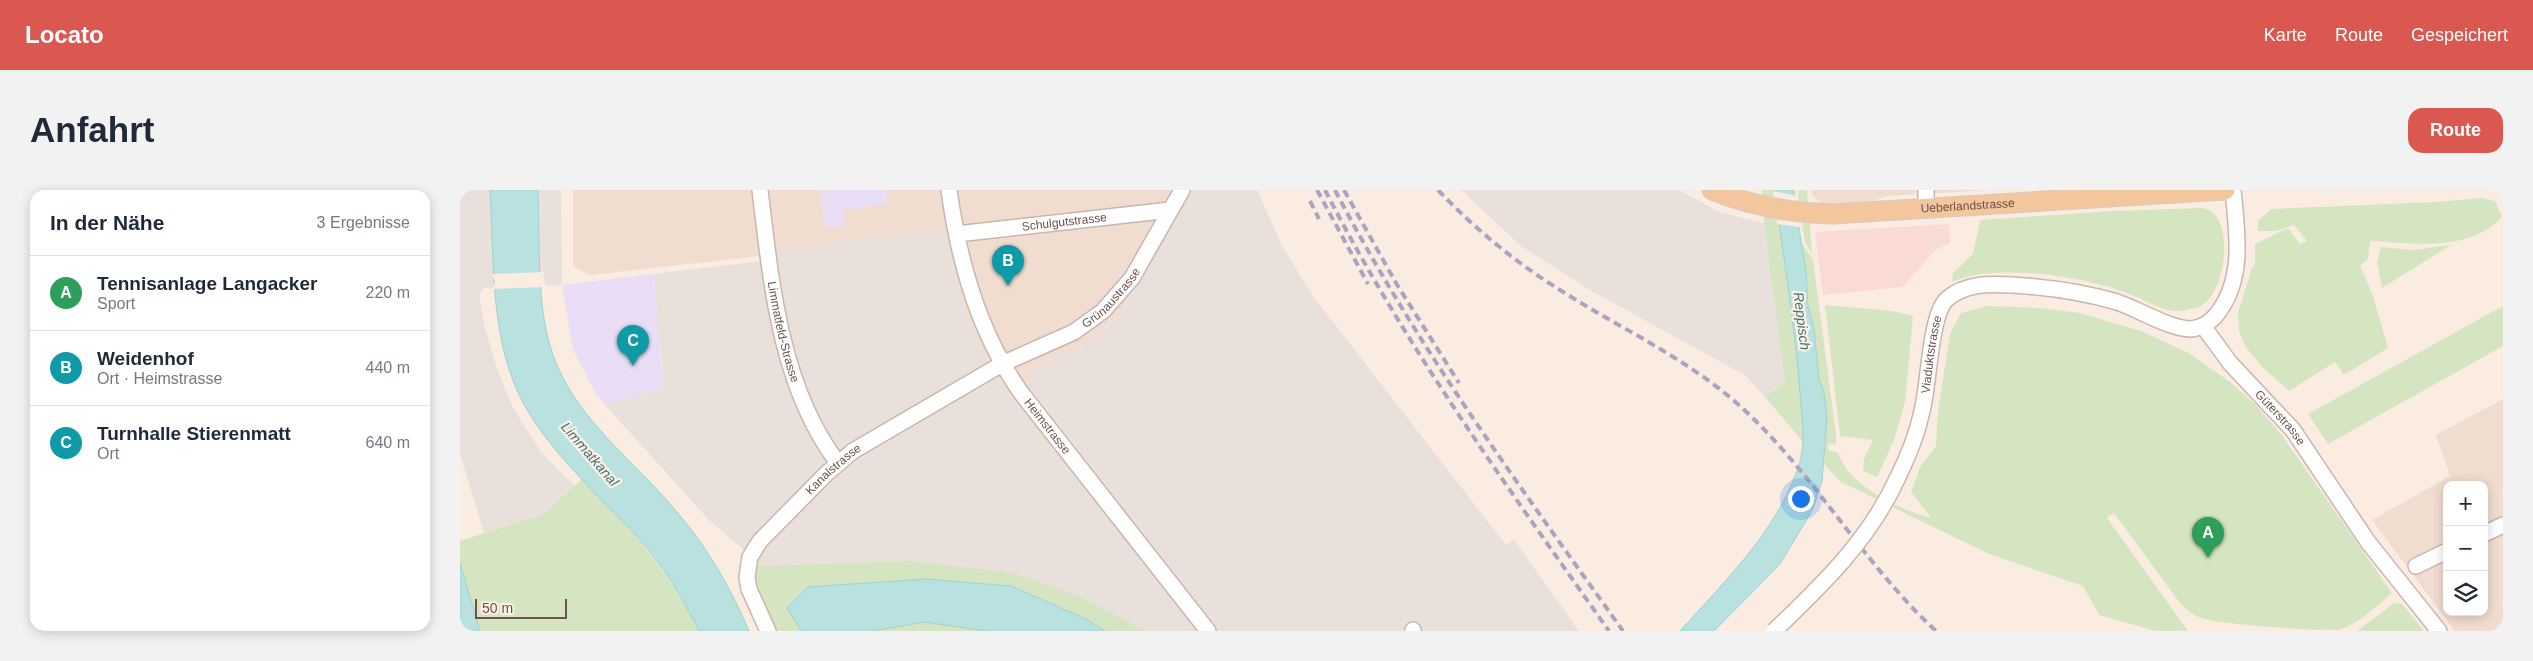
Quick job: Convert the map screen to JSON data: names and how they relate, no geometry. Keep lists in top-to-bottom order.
{
  "streets": {
    "main road": ["Ueberlandstrasse"],
    "street": [
      "Schulgutstrasse",
      "Grünaustrasse",
      "Limmatfeld-Strasse",
      "Viaduktstrasse",
      "Güterstrasse",
      "Heimstrasse",
      "Kanalstrasse"
    ]
  },
  "crossings": [
    ["Schulgutstrasse", "Grünaustrasse"],
    ["Schulgutstrasse", "Heimstrasse"],
    ["Grünaustrasse", "Heimstrasse"],
    ["Grünaustrasse", "Kanalstrasse"],
    ["Limmatfeld-Strasse", "Kanalstrasse"],
    ["Viaduktstrasse", "Güterstrasse"],
    ["Heimstrasse", "Kanalstrasse"]
  ],
  "water": ["Reppisch", "Limmatkanal"],
  "scale_bar": "50 m",
  "page": {
    "header": "Locato",
    "nav": ["Karte", "Route", "Gespeichert"],
    "buttons": "Route",
    "title": "Anfahrt",
    "heading": ["In der Nähe", "3 Ergebnisse"],
    "pins": ["B", "C", "A"],
    "list": [
      {
        "mark": "A",
        "name": "Tennisanlage Langacker",
        "note": "Sport",
        "value": "220 m"
      },
      {
        "mark": "B",
        "name": "Weidenhof",
        "note": "Ort · Heimstrasse",
        "value": "440 m"
      },
      {
        "mark": "C",
        "name": "Turnhalle Stierenmatt",
        "note": "Ort",
        "value": "640 m"
      }
    ],
    "map_buttons": ["+", "−"],
    "scale": "50 m"
  }
}
